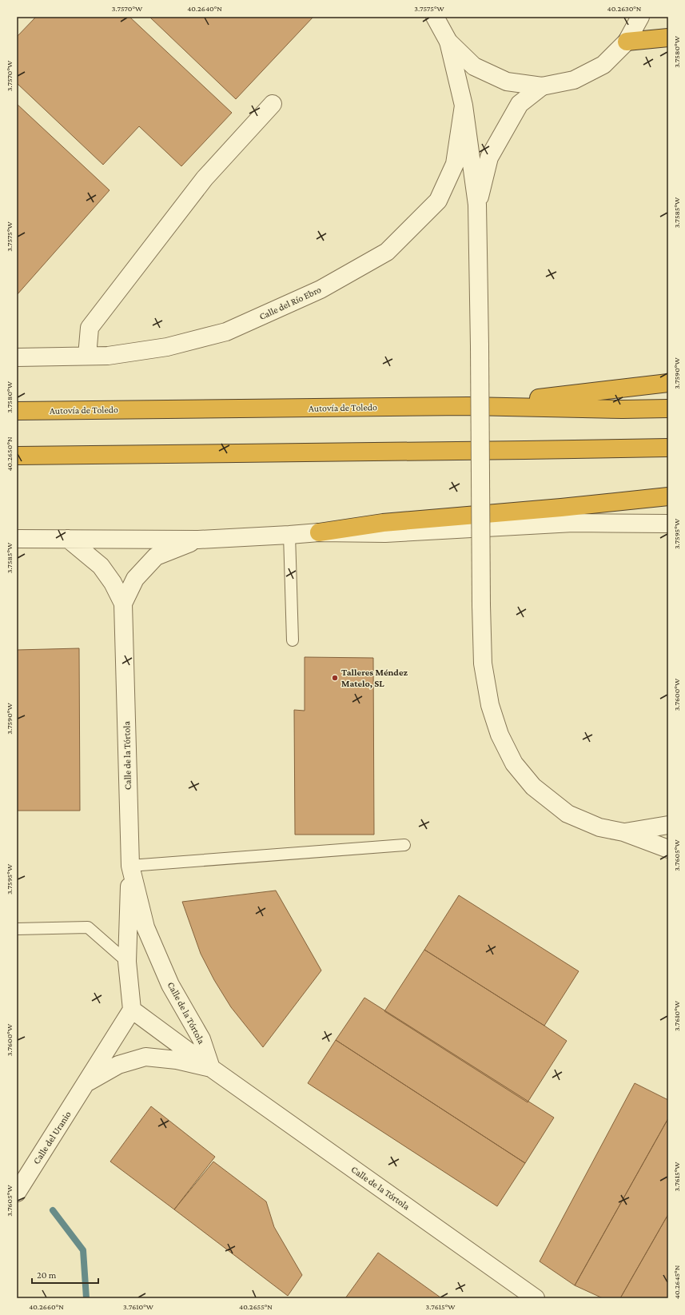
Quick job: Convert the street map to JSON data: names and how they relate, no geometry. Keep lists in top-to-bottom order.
{
  "streets": {
    "highway": ["Autovía de Toledo"],
    "street": ["Calle del Río Ebro", "Calle de la Tórtola", "Calle del Uranio"]
  },
  "places": ["Talleres Méndez Matelo, SL"],
  "scale_bar": "20 m",
  "coordinates": [
    "3.7570°W",
    "40.2640°N",
    "3.7575°W",
    "40.2630°N",
    "3.7580°W",
    "3.7585°W",
    "3.7590°W",
    "40.2650°N",
    "3.7595°W",
    "3.7600°W",
    "3.7605°W",
    "3.7610°W",
    "3.7615°W",
    "40.2645°N",
    "40.2660°N",
    "40.2655°N"
  ]
}
